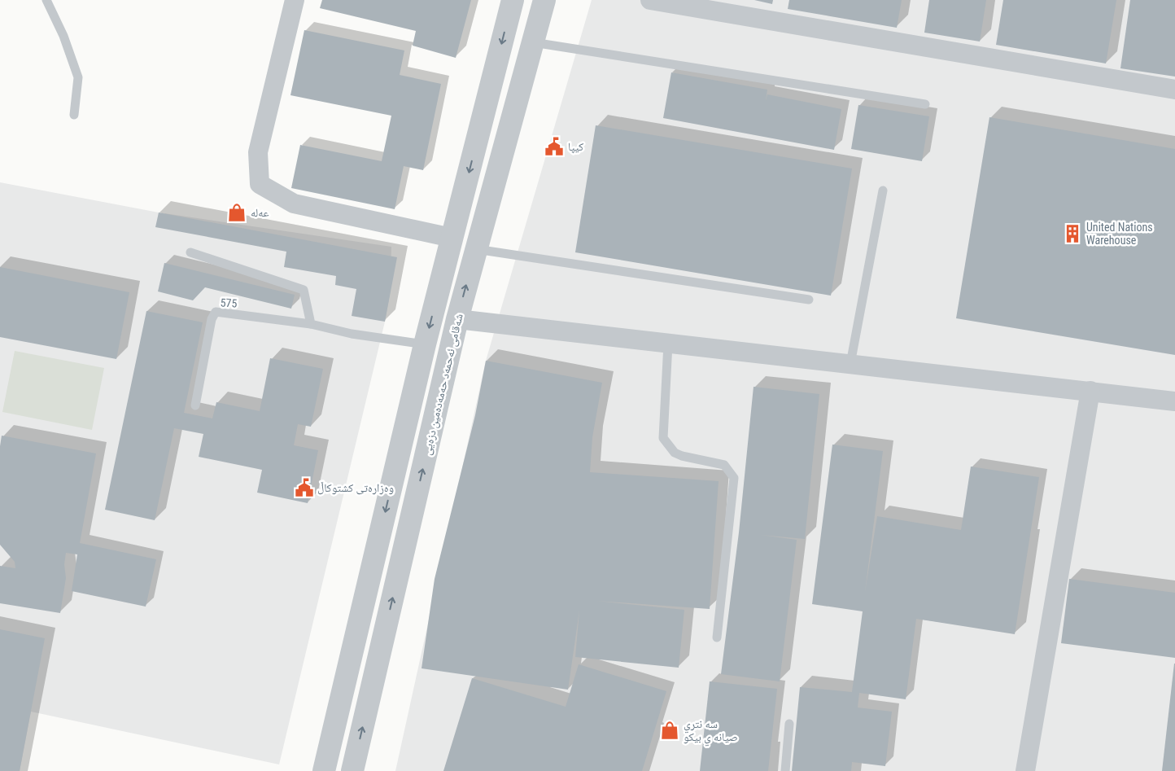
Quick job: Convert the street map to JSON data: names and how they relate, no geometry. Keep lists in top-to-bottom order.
{
  "streets": {
    "street": ["شەقامی ئەحمەد حەمەدەمین دزەیی"],
    "lane": ["575"]
  },
  "places": {
    "public building": ["كيپا", "وەزارەتی کشتوکاڵ"],
    "shop": ["عەلە", "سه نتري صيانه ي بيكو"],
    "building": ["United Nations Warehouse"]
  }
}
